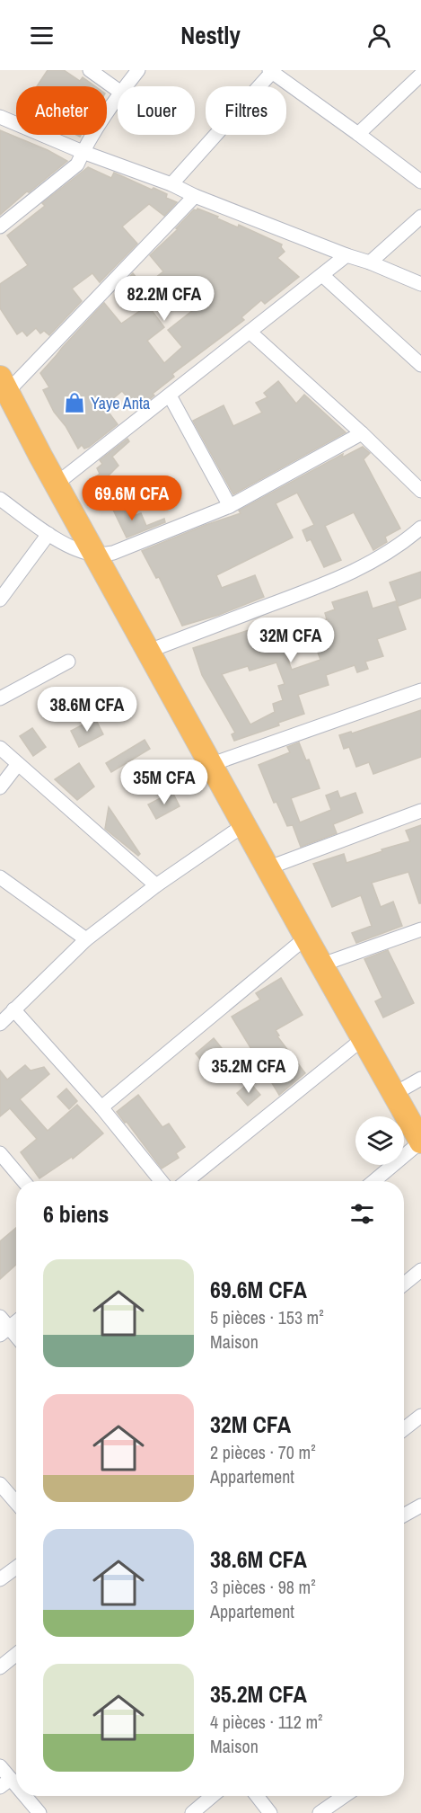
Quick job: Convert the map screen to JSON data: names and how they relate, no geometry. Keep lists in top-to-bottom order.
{
  "places": {
    "shop": ["Yaye Anta"]
  },
  "page": {
    "header": "Nestly",
    "chip": ["Acheter", "Louer", "Filtres"],
    "price": [
      "82.2M CFA",
      "69.6M CFA",
      "32M CFA",
      "38.6M CFA",
      "35M CFA",
      "35.2M CFA"
    ],
    "heading": "6 biens",
    "list": [
      {
        "name": "69.6M CFA",
        "note": "5 pièces · 153 m² · Maison"
      },
      {
        "name": "32M CFA",
        "note": "2 pièces · 70 m² · Appartement"
      },
      {
        "name": "38.6M CFA",
        "note": "3 pièces · 98 m² · Appartement"
      },
      {
        "name": "35.2M CFA",
        "note": "4 pièces · 112 m² · Maison"
      }
    ]
  }
}
